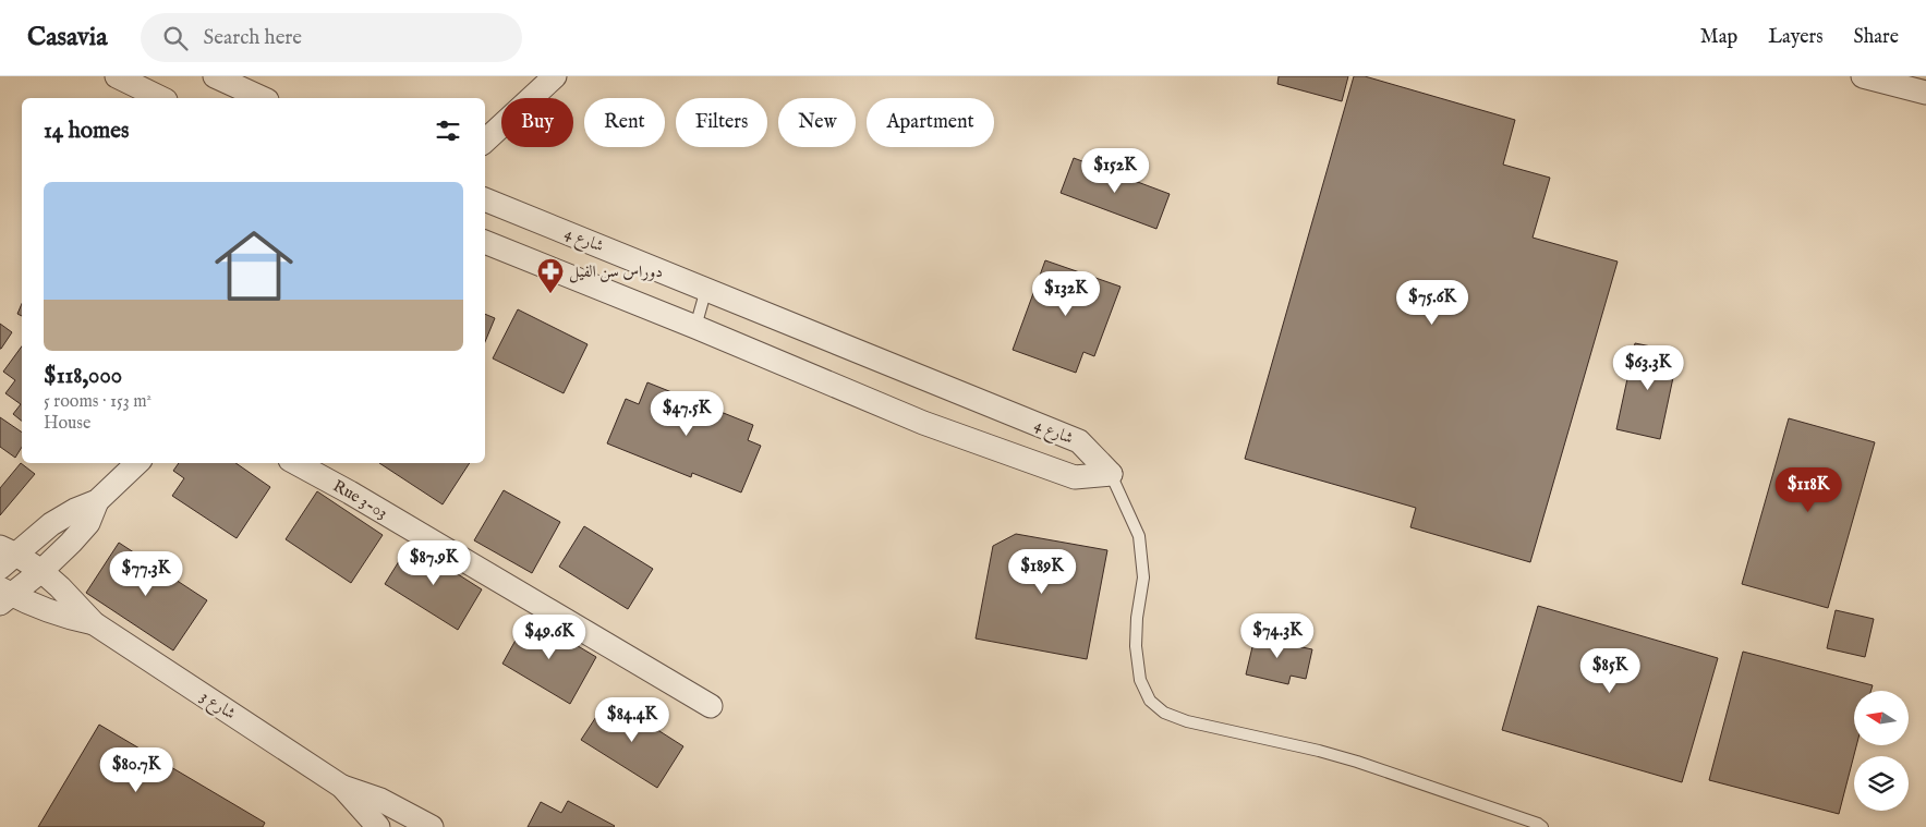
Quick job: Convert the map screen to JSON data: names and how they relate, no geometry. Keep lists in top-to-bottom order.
{
  "streets": {
    "street": ["شارع 4", "Rue 3-03", "شارع 3"]
  },
  "places": {
    "pharmacy": ["دوراس سن الفيل"]
  },
  "north": "left",
  "page": {
    "header": "Casavia",
    "search": "Search here",
    "nav": ["Map", "Layers", "Share"],
    "chip": [
      "Buy",
      "Rent",
      "Filters",
      "New",
      "Apartment"
    ],
    "heading": "14 homes",
    "price": [
      "$152K",
      "$132K",
      "$75.6K",
      "$63.3K",
      "$47.5K",
      "$118K",
      "$87.9K",
      "$189K",
      "$77.3K",
      "$74.3K",
      "$49.6K",
      "$85K",
      "$84.4K",
      "$80.7K"
    ],
    "list": [
      {
        "name": "$118,000",
        "note": "5 rooms · 153 m² · House"
      }
    ]
  }
}
